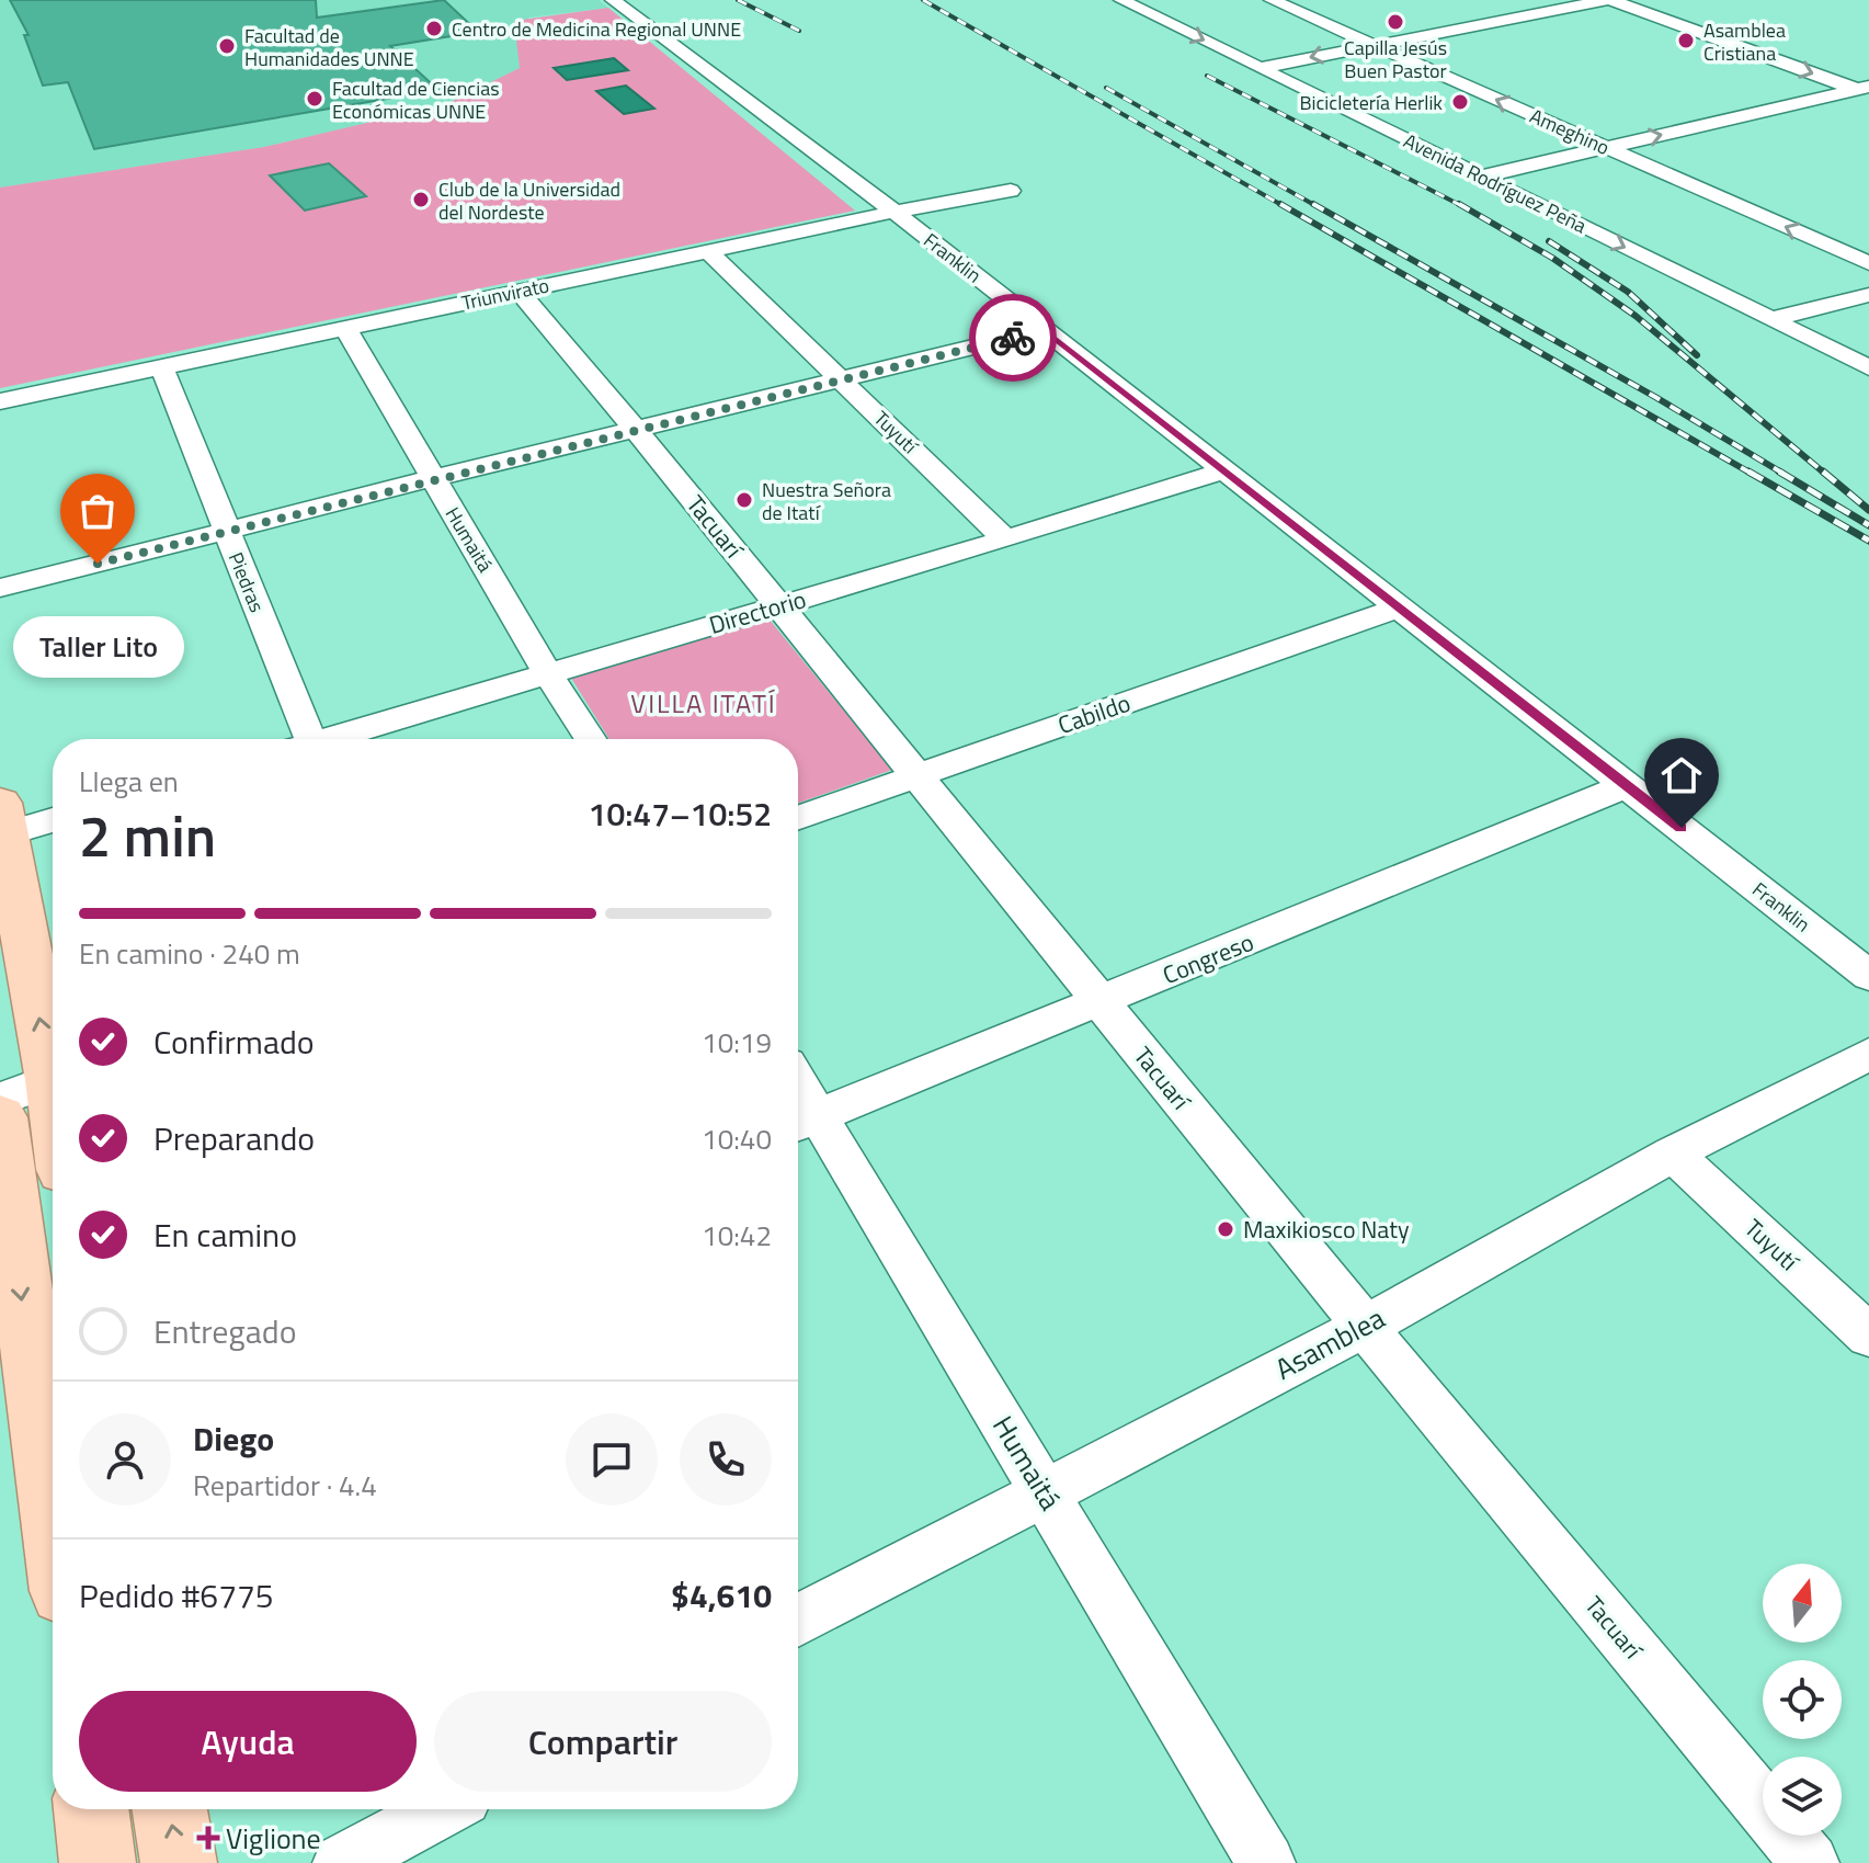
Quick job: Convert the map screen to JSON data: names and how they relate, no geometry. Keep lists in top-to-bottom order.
{
  "streets": {
    "street": [
      "Ameghino",
      "Avenida Rodríguez Peña",
      "Franklin",
      "Triunvirato",
      "Tuyutí",
      "Tacuarí",
      "Humaitá",
      "Piedras",
      "Directorio",
      "Cabildo",
      "Congreso",
      "Asamblea"
    ]
  },
  "crossings": [
    ["Franklin", "Triunvirato"],
    ["Franklin", "Directorio"],
    ["Franklin", "Cabildo"],
    ["Franklin", "Congreso"],
    ["Triunvirato", "Tuyutí"],
    ["Triunvirato", "Tacuarí"],
    ["Triunvirato", "Humaitá"],
    ["Triunvirato", "Piedras"],
    ["Tuyutí", "Directorio"],
    ["Tuyutí", "Asamblea"],
    ["Tacuarí", "Directorio"],
    ["Tacuarí", "Cabildo"],
    ["Tacuarí", "Congreso"],
    ["Tacuarí", "Asamblea"],
    ["Humaitá", "Directorio"],
    ["Humaitá", "Congreso"],
    ["Humaitá", "Asamblea"]
  ],
  "districts": ["VILLA ITATÍ"],
  "places": {
    "other": [
      "Capilla Jesús Buen Pastor",
      "Centro de Medicina Regional UNNE",
      "Asamblea Cristiana",
      "Facultad de Humanidades UNNE",
      "Facultad de Ciencias Económicas UNNE",
      "Bicicletería Herlik",
      "Club de la Universidad del Nordeste",
      "Nuestra Señora de Itatí",
      "Taller Lito",
      "Maxikiosco Naty"
    ],
    "health": ["Viglione"]
  },
  "north": "top",
  "page": {
    "bubble": "Taller Lito",
    "heading": ["2 min", "Llega en", "10:47–10:52"],
    "panel": [
      "Diego",
      "Repartidor · 4.4",
      "Pedido #6775",
      "$4,610"
    ],
    "bar": "En camino · 240 m",
    "list": [
      ["Confirmado", "10:19"],
      ["Preparando", "10:40"],
      ["En camino", "10:42"],
      "Entregado"
    ],
    "buttons": ["Ayuda", "Compartir"]
  }
}
